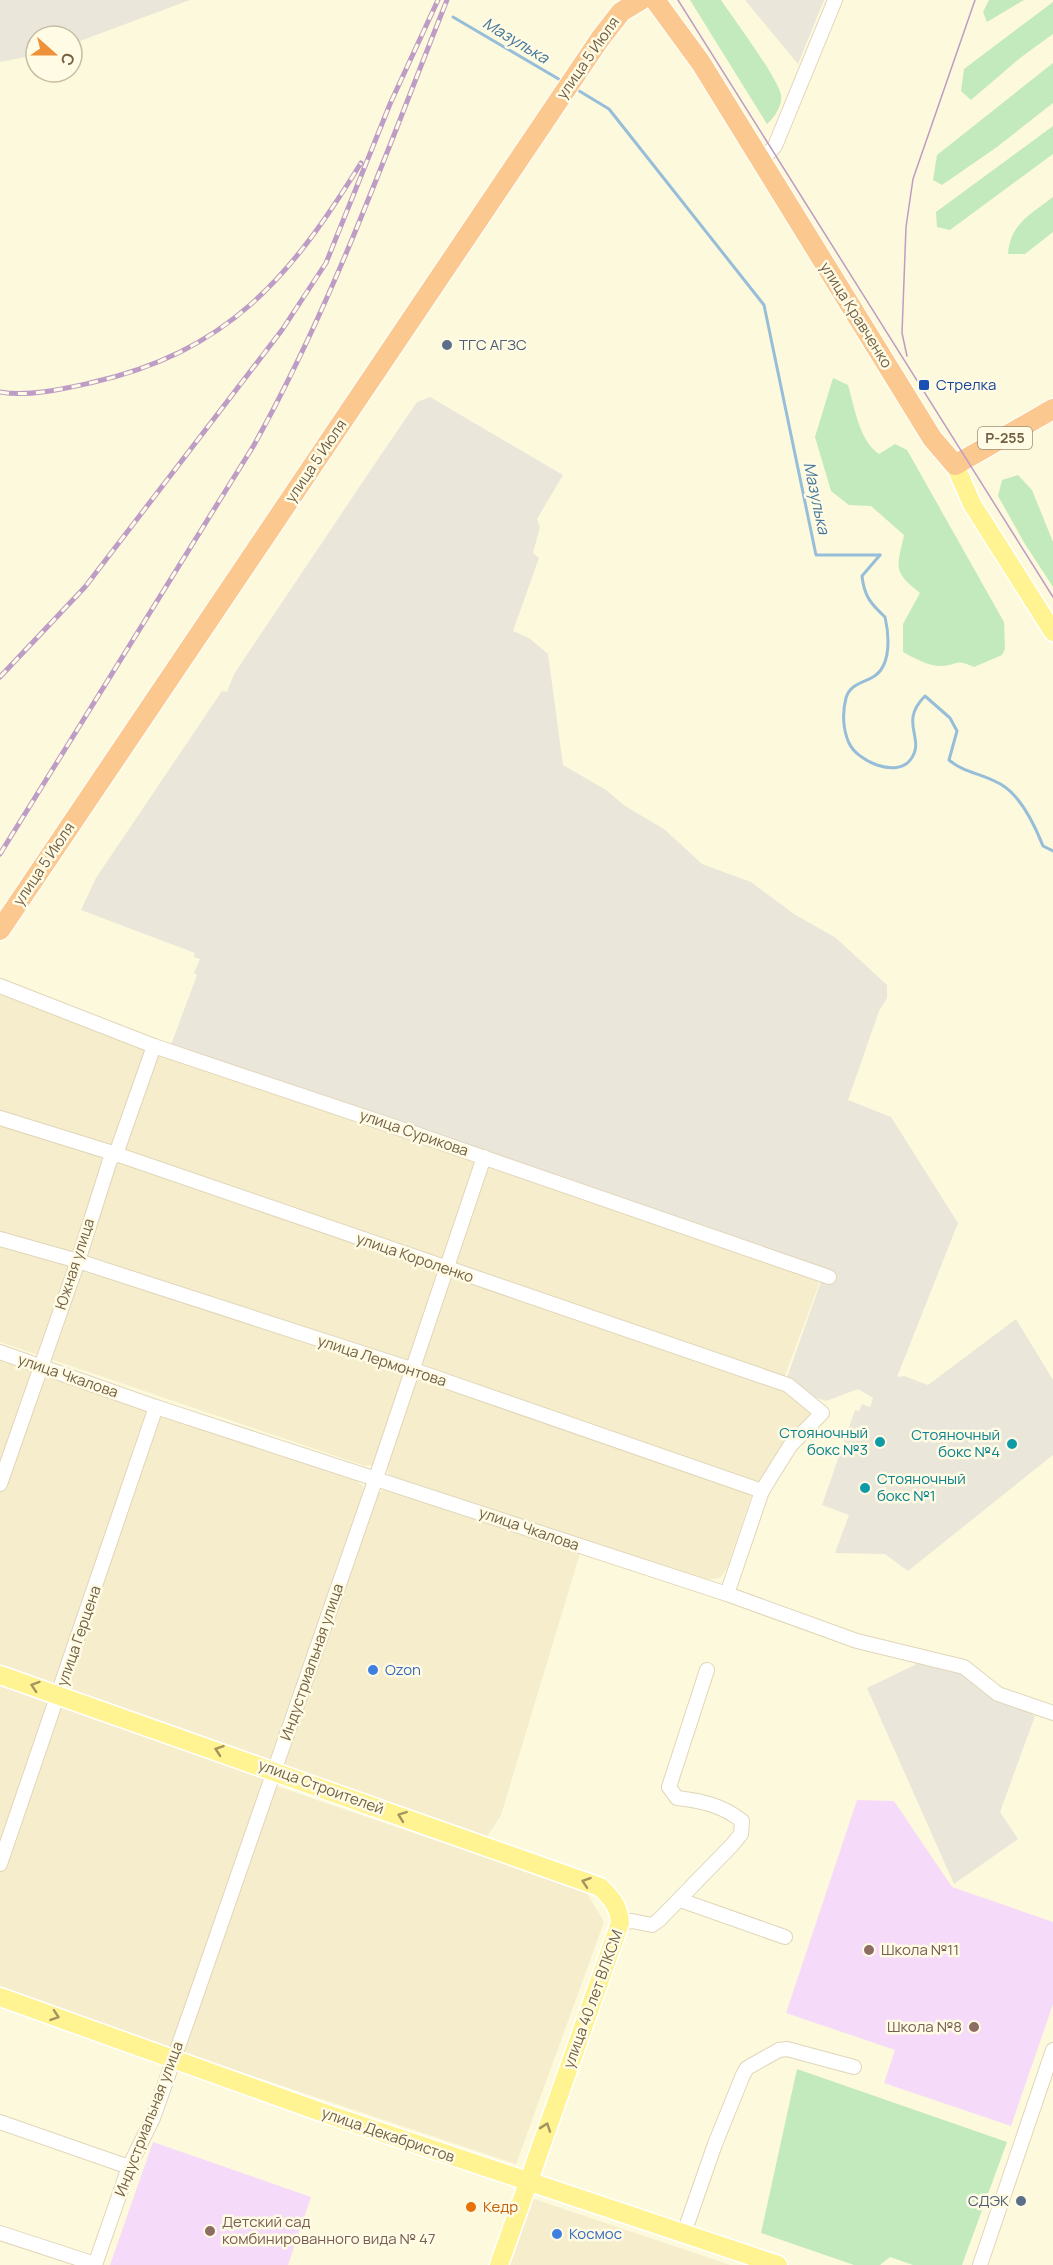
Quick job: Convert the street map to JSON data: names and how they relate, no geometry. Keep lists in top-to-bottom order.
{
  "streets": {
    "highway": ["улица 5 Июля", "улица Кравченко", "Р-255"],
    "main road": ["улица Строителей", "улица 40 лет ВЛКСМ", "улица Декабристов"],
    "street": [
      "улица Сурикова",
      "улица Короленко",
      "Южная улица",
      "улица Лермонтова",
      "улица Чкалова",
      "улица Герцена",
      "Индустриальная улица"
    ]
  },
  "crossings": [
    ["улица Кравченко", "Р-255"],
    ["улица Сурикова", "Южная улица"],
    ["улица Сурикова", "Индустриальная улица"],
    ["улица Короленко", "Южная улица"],
    ["улица Короленко", "улица Лермонтова"],
    ["улица Короленко", "Индустриальная улица"],
    ["Южная улица", "улица Лермонтова"],
    ["Южная улица", "улица Чкалова"],
    ["улица Лермонтова", "Индустриальная улица"],
    ["улица Чкалова", "улица Герцена"],
    ["улица Чкалова", "Индустриальная улица"],
    ["улица Герцена", "улица Строителей"],
    ["Индустриальная улица", "улица Строителей"],
    ["Индустриальная улица", "улица Декабристов"],
    ["улица Строителей", "улица 40 лет ВЛКСМ"],
    ["улица 40 лет ВЛКСМ", "улица Декабристов"]
  ],
  "one_way": ["улица Строителей", "улица 40 лет ВЛКСМ"],
  "water": ["Мазулька"],
  "places": {
    "other": [
      "ТГС АГЗС",
      "Стояночный бокс №3",
      "Стояночный бокс №4",
      "Стояночный бокс №1",
      "Ozon",
      "Школа №11",
      "Школа №8",
      "СДЭК",
      "Кедр",
      "Детский сад комбинированного вида № 47",
      "Космос"
    ],
    "transit": ["Стрелка"]
  },
  "north": "right"
}
